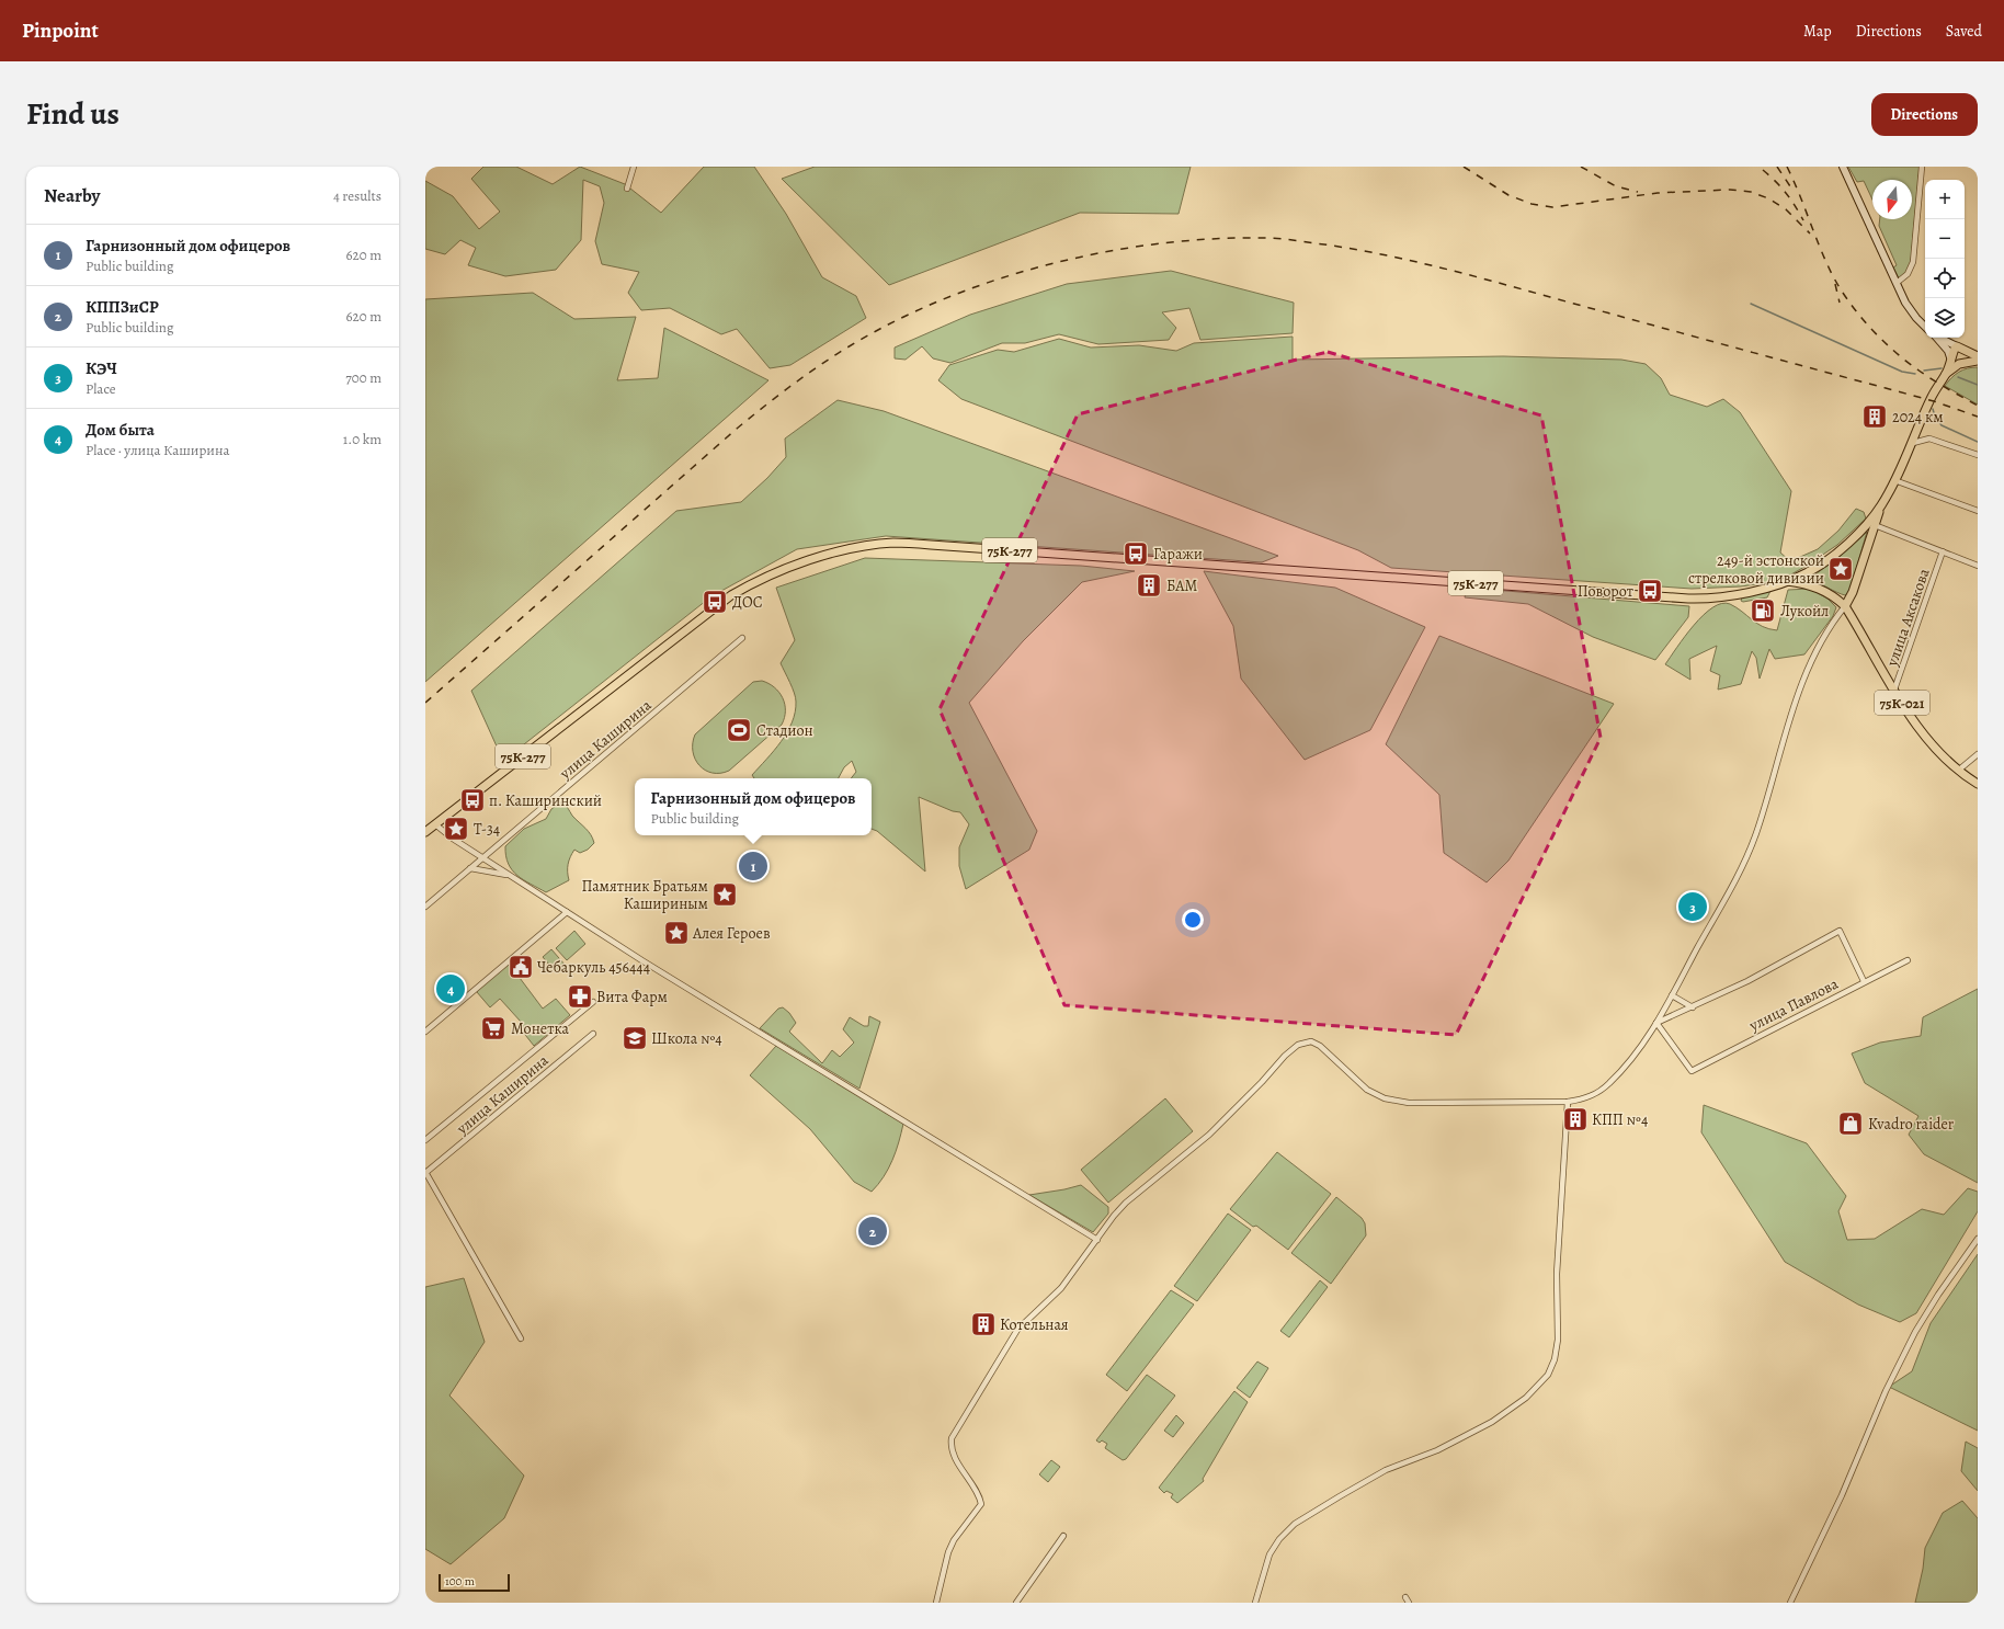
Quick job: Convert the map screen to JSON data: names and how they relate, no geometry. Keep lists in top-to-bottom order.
{
  "streets": {
    "main road": ["75К-277", "75К-021"],
    "street": ["улица Аксакова", "улица Каширина", "улица Павлова"]
  },
  "crossings": [
    ["75К-277", "75К-021"],
    ["улица Аксакова", "75К-021"]
  ],
  "places": {
    "building": [
      "2024 км",
      "БАМ",
      "КПП №4",
      "Котельная"
    ],
    "bus stop": [
      "Гаражи",
      "Поворот",
      "ДОС",
      "п. Каширинский"
    ],
    "place": [
      "249-й эстонской стрелковой дивизии",
      "Т-34",
      "Памятник Братьям Кашириным",
      "Алея Героев"
    ],
    "fuel station": ["Лукойл"],
    "sports": ["Стадион"],
    "public building": ["Чебаpкуль 456444"],
    "pharmacy": ["Вита Фарм"],
    "supermarket": ["Монетка"],
    "school or university": ["Школа №4"],
    "shop": ["Kvadro raider"]
  },
  "scale_bar": "100 m",
  "north": "bottom",
  "page": {
    "header": "Pinpoint",
    "nav": ["Map", "Directions", "Saved"],
    "title": "Find us",
    "buttons": "Directions",
    "heading": ["Nearby", "4 results"],
    "map_buttons": ["+", "−"],
    "list": [
      {
        "mark": "1",
        "name": "Гарнизонный дом офицеров",
        "note": "Public building",
        "value": "620 m"
      },
      {
        "mark": "2",
        "name": "КППЗиСР",
        "note": "Public building",
        "value": "620 m"
      },
      {
        "mark": "3",
        "name": "КЭЧ",
        "note": "Place",
        "value": "700 m"
      },
      {
        "mark": "4",
        "name": "Дом быта",
        "note": "Place · улица Каширина",
        "value": "1.0 km"
      }
    ],
    "popup": ["Гарнизонный дом офицеров", "Public building"],
    "pins": [
      "1",
      "3",
      "4",
      "2"
    ],
    "scale": "100 m"
  }
}
